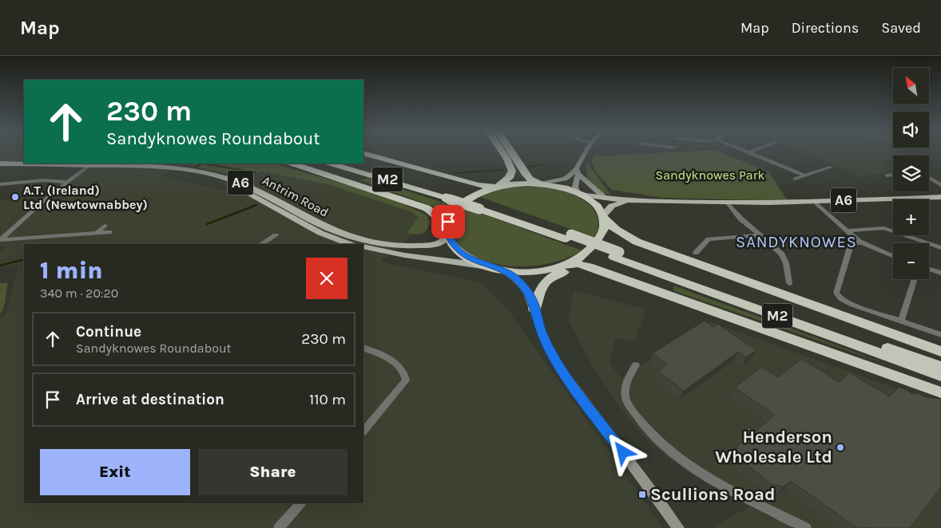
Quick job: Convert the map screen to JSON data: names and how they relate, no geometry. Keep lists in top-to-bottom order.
{
  "streets": {
    "highway": ["M2", "A6"],
    "main road": ["Antrim Road"]
  },
  "crossings": [
    ["A6", "Antrim Road"]
  ],
  "districts": ["SANDYKNOWES"],
  "parks": ["Sandyknowes Park"],
  "places": {
    "other": ["A.T. (Ireland) Ltd (Newtownabbey)", "Henderson Wholesale Ltd"],
    "transit": ["Scullions Road"]
  },
  "north": "top left",
  "page": {
    "header": "Map",
    "nav": ["Map", "Directions", "Saved"],
    "map_buttons": ["+", "−"],
    "turn": ["230 m", "Sandyknowes Roundabout"],
    "heading": ["1 min", "340 m · 20:20"],
    "list": [
      {
        "name": "Continue",
        "note": "Sandyknowes Roundabout",
        "value": "230 m"
      },
      {
        "name": "Arrive at destination",
        "value": "110 m"
      }
    ],
    "buttons": ["Exit", "Share"]
  }
}
